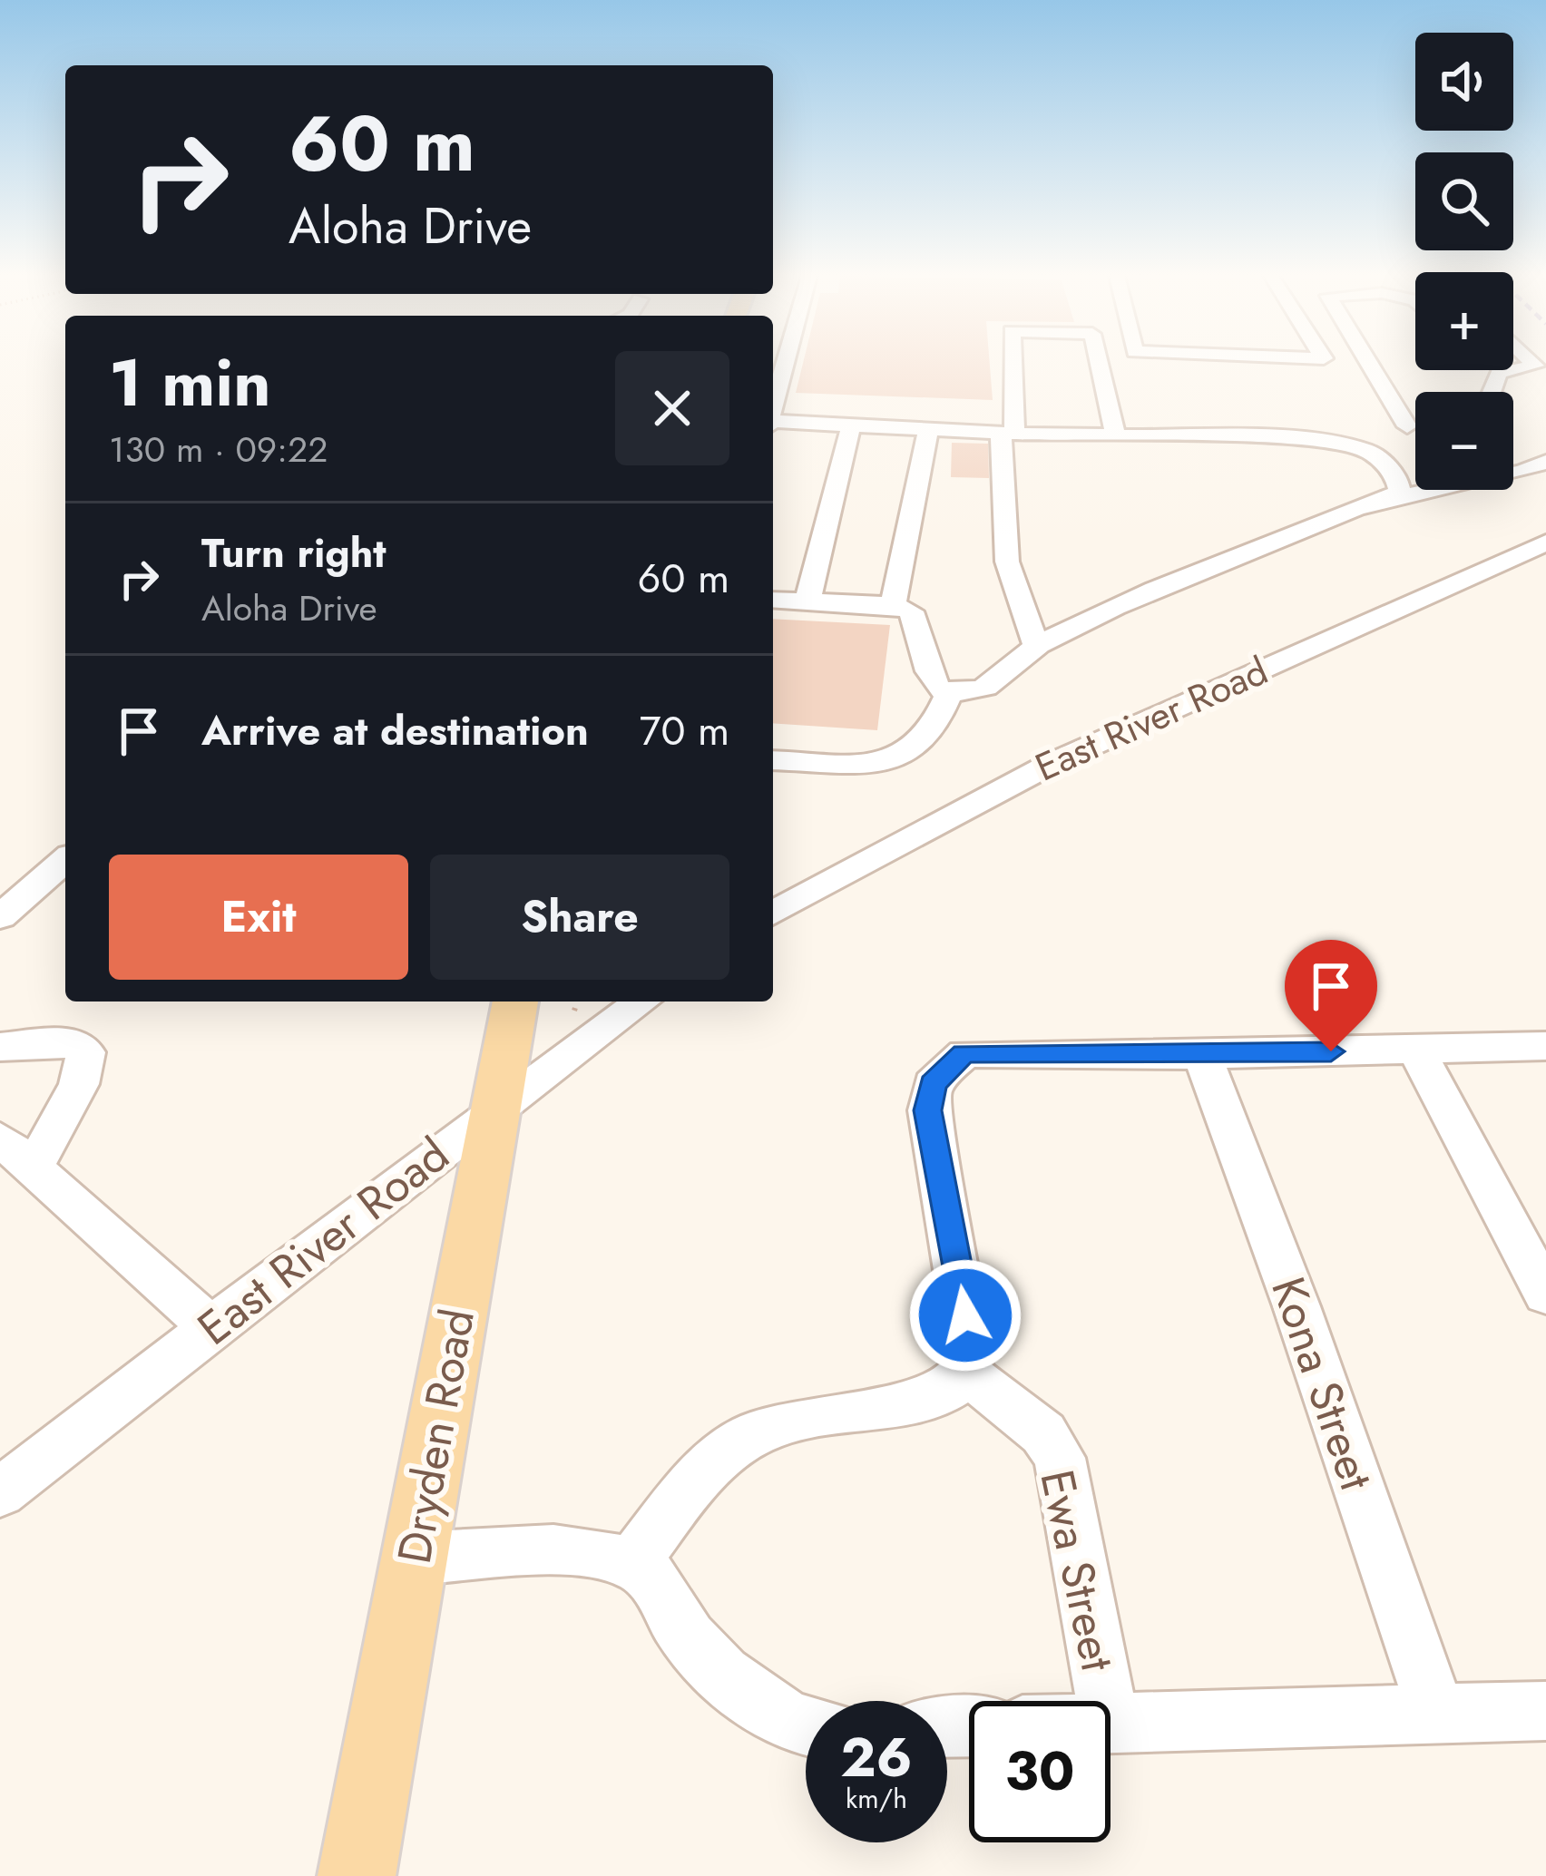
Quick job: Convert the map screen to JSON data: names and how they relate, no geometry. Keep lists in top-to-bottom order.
{
  "streets": {
    "main road": ["Dryden Road"],
    "street": ["East River Road", "Kona Street", "Ewa Street"]
  },
  "crossings": [
    ["East River Road", "Dryden Road"]
  ],
  "page": {
    "map_buttons": ["+", "−"],
    "turn": ["60 m", "Aloha Drive"],
    "heading": ["1 min", "130 m · 09:22"],
    "list": [
      {
        "name": "Turn right",
        "note": "Aloha Drive",
        "value": "60 m"
      },
      {
        "name": "Arrive at destination",
        "value": "70 m"
      }
    ],
    "buttons": ["Exit", "Share"],
    "speed": "26 km/h",
    "limit": "30"
  }
}
